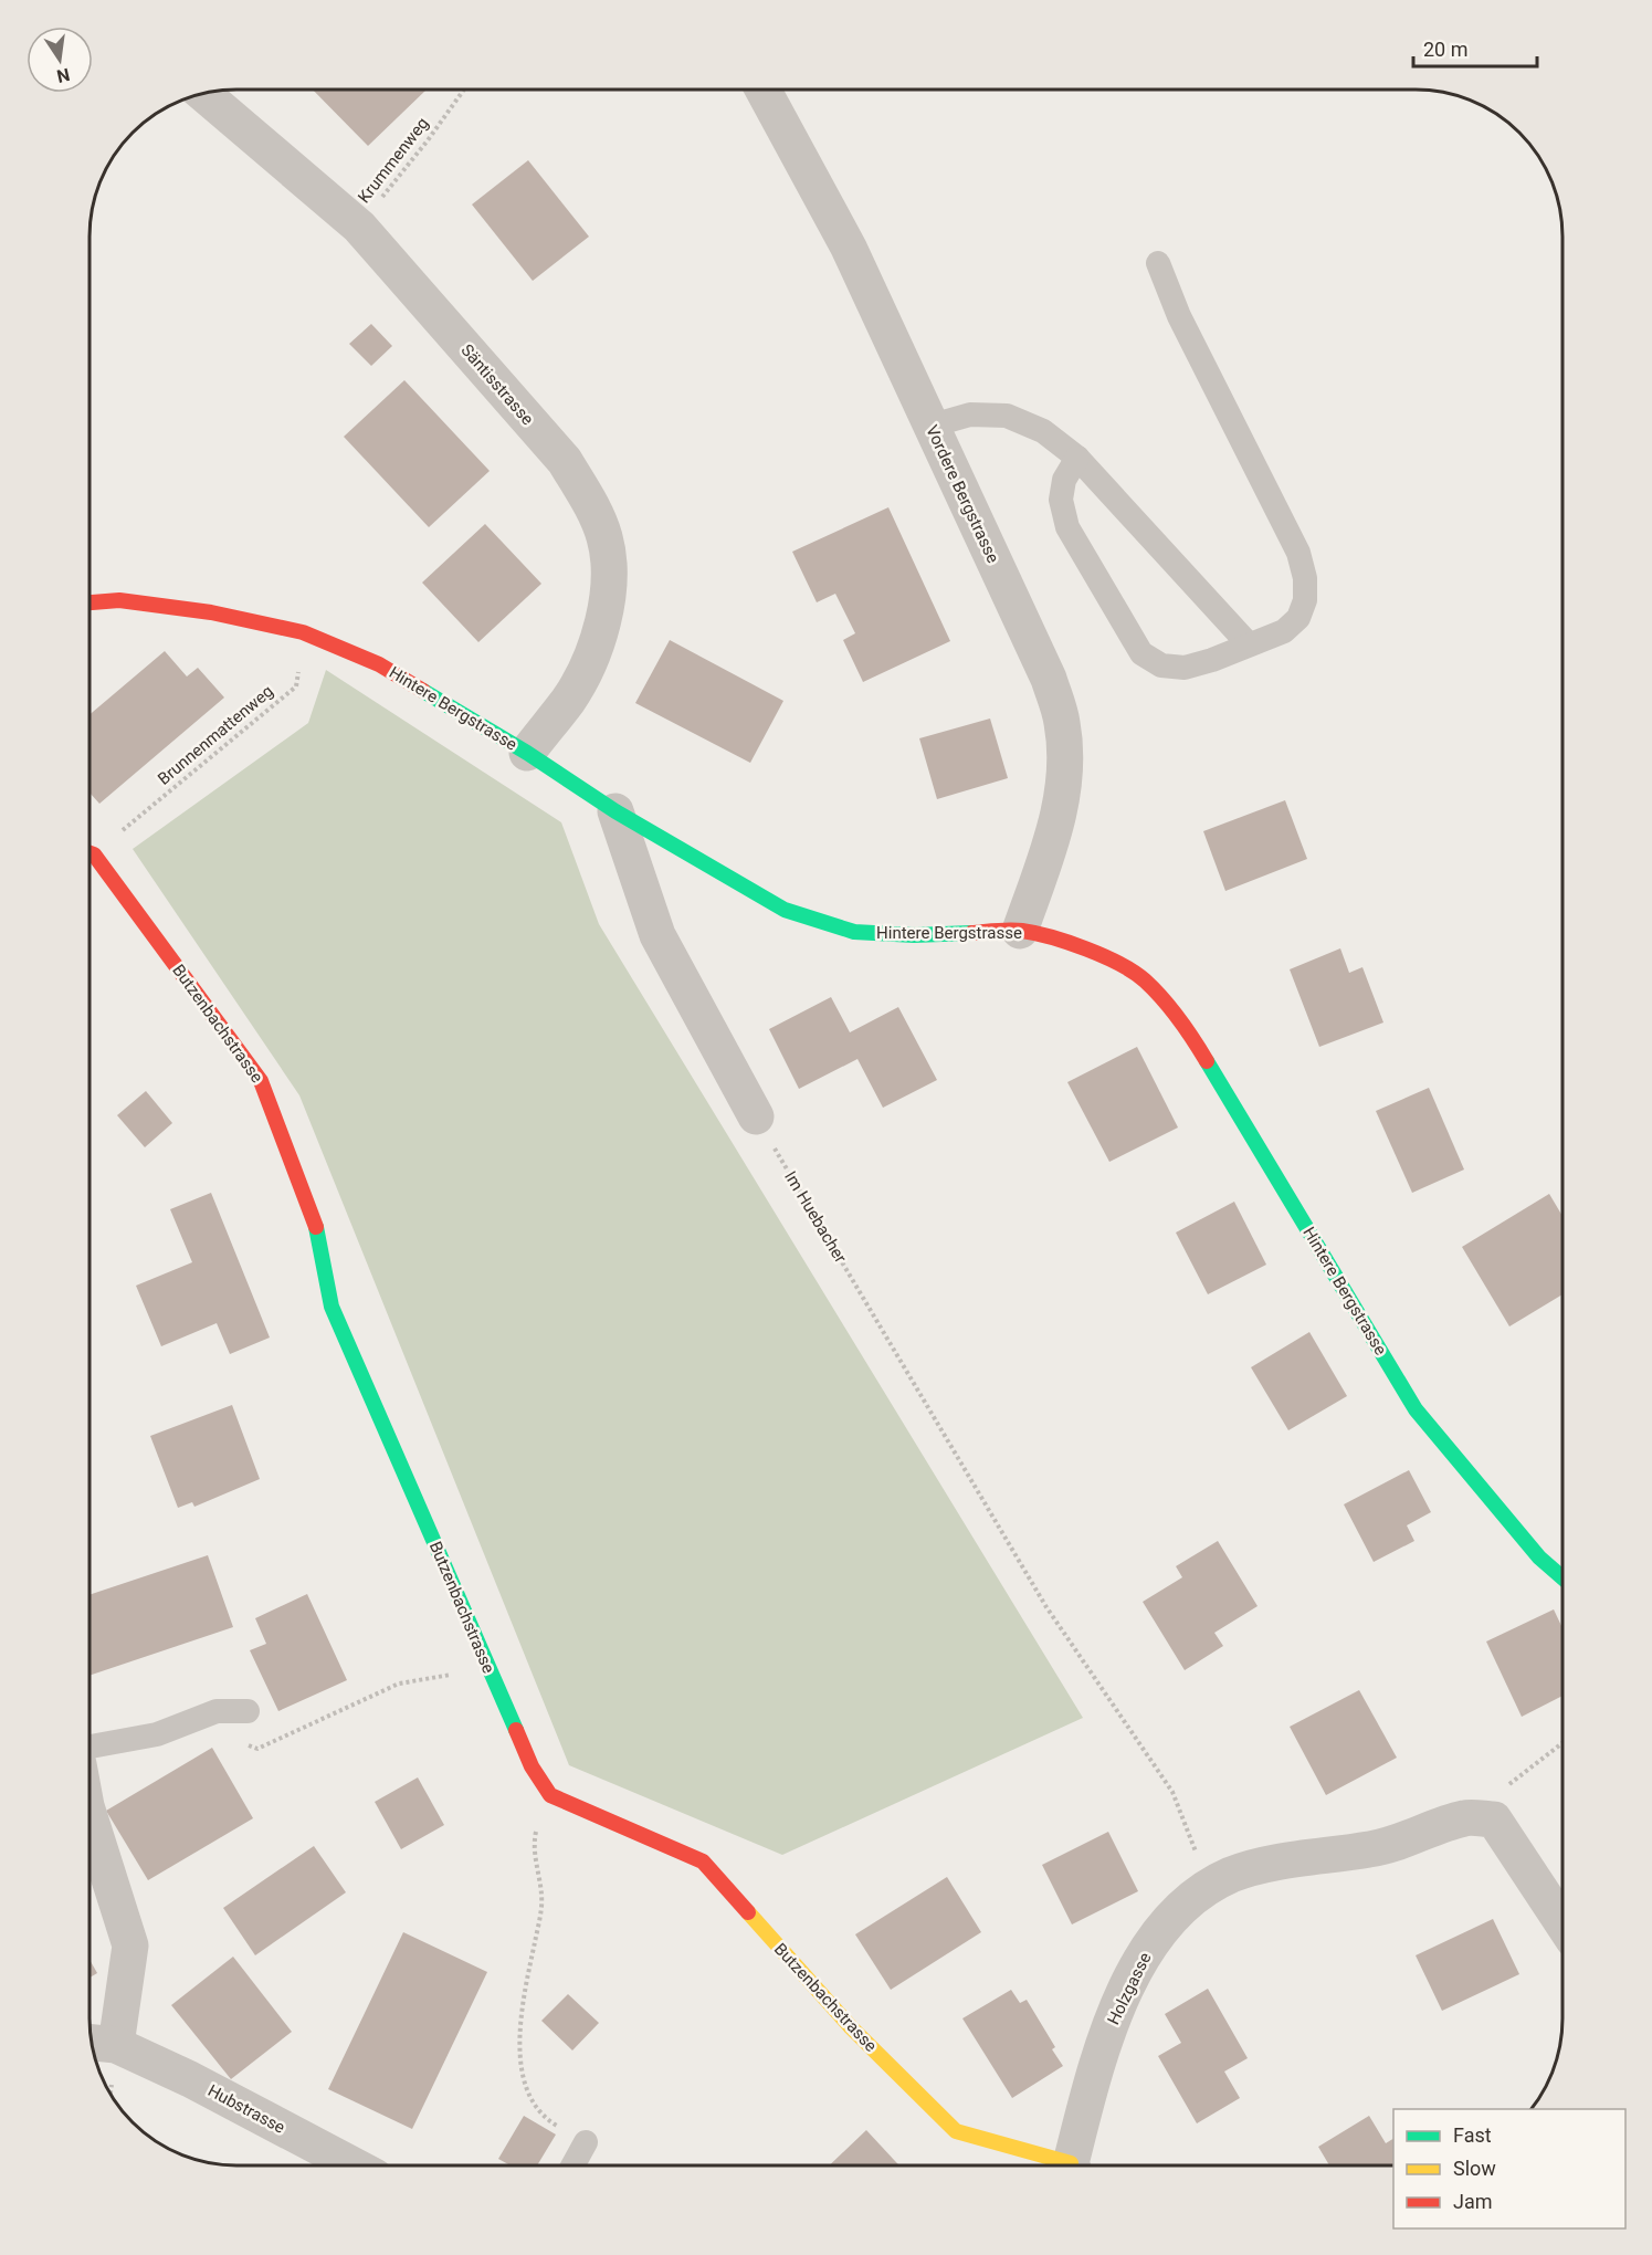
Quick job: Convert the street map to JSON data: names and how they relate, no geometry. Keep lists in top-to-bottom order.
{
  "streets": {
    "street": [
      "Säntisstrasse",
      "Vordere Bergstrasse",
      "Hintere Bergstrasse",
      "Butzenbachstrasse",
      "Holzgasse",
      "Hubstrasse"
    ],
    "path": ["Krummenweg", "Brunnenmattenweg", "Im Huebacher"]
  },
  "crossings": [
    ["Krummenweg", "Säntisstrasse"],
    ["Säntisstrasse", "Hintere Bergstrasse"],
    ["Vordere Bergstrasse", "Hintere Bergstrasse"],
    ["Hintere Bergstrasse", "Brunnenmattenweg"],
    ["Im Huebacher", "Holzgasse"]
  ],
  "legend": ["Fast", "Slow", "Jam"],
  "scale_bar": "20 m",
  "north": "bottom"
}
